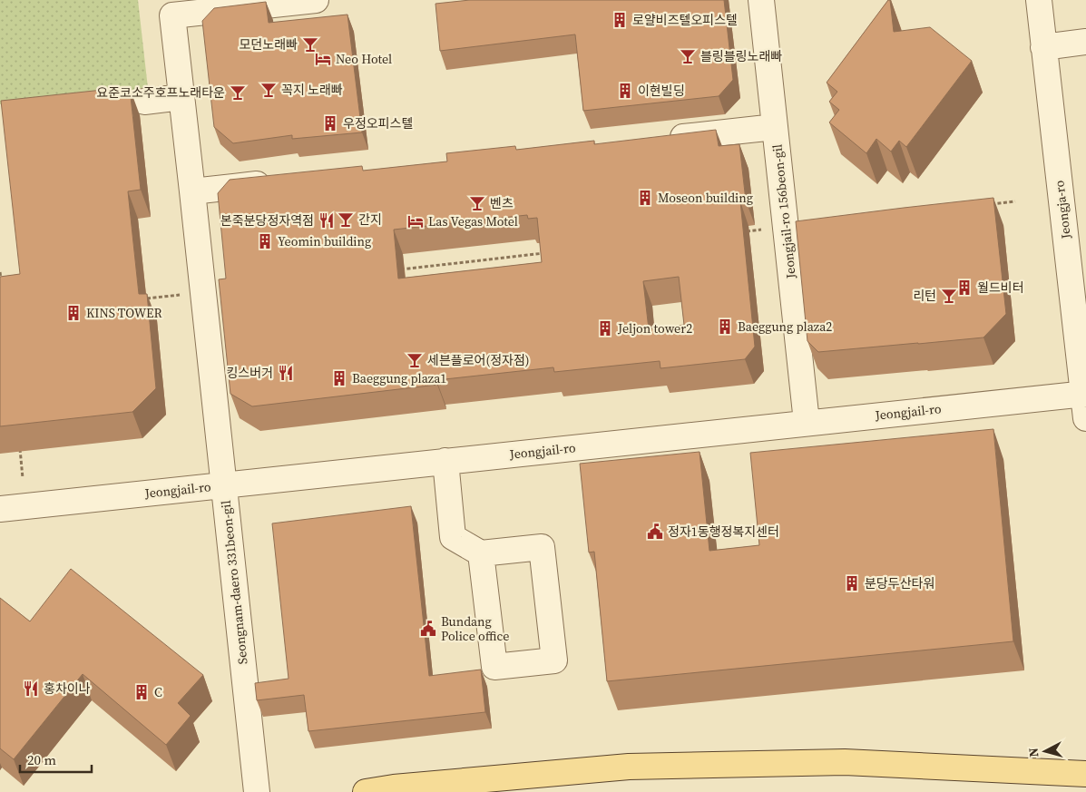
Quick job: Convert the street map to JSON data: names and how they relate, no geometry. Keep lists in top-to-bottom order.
{
  "streets": {
    "street": [
      "Jeongja-ro",
      "Jeongjail-ro 156beon-gil",
      "Jeongjail-ro",
      "Seongnam-daero 331beon-gil"
    ]
  },
  "crossings": [
    ["Jeongja-ro", "Jeongjail-ro"],
    ["Jeongjail-ro 156beon-gil", "Jeongjail-ro"],
    ["Jeongjail-ro", "Seongnam-daero 331beon-gil"]
  ],
  "places": {
    "building": [
      "로얄비즈텔오피스텔",
      "이현빌딩",
      "우정오피스텔",
      "Moseon building",
      "Yeomin building",
      "월드비터",
      "KINS TOWER",
      "Baeggung plaza2",
      "Jeljon tower2",
      "Baeggung plaza1",
      "분당두산타워",
      "C"
    ],
    "bar": [
      "모던노래빠",
      "블링블링노래빠",
      "꼭지 노래빠",
      "요준코소주호프노래타운",
      "벤츠",
      "간지",
      "리턴",
      "세븐플로어(정자점)"
    ],
    "hotel": ["Neo Hotel", "Las Vegas Motel"],
    "restaurant": ["본죽분당정자역점", "킹스버거", "홍차이나"],
    "public building": ["정자1동행정복지센터", "Bundang Police office"]
  },
  "scale_bar": "20 m",
  "north": "left"
}
